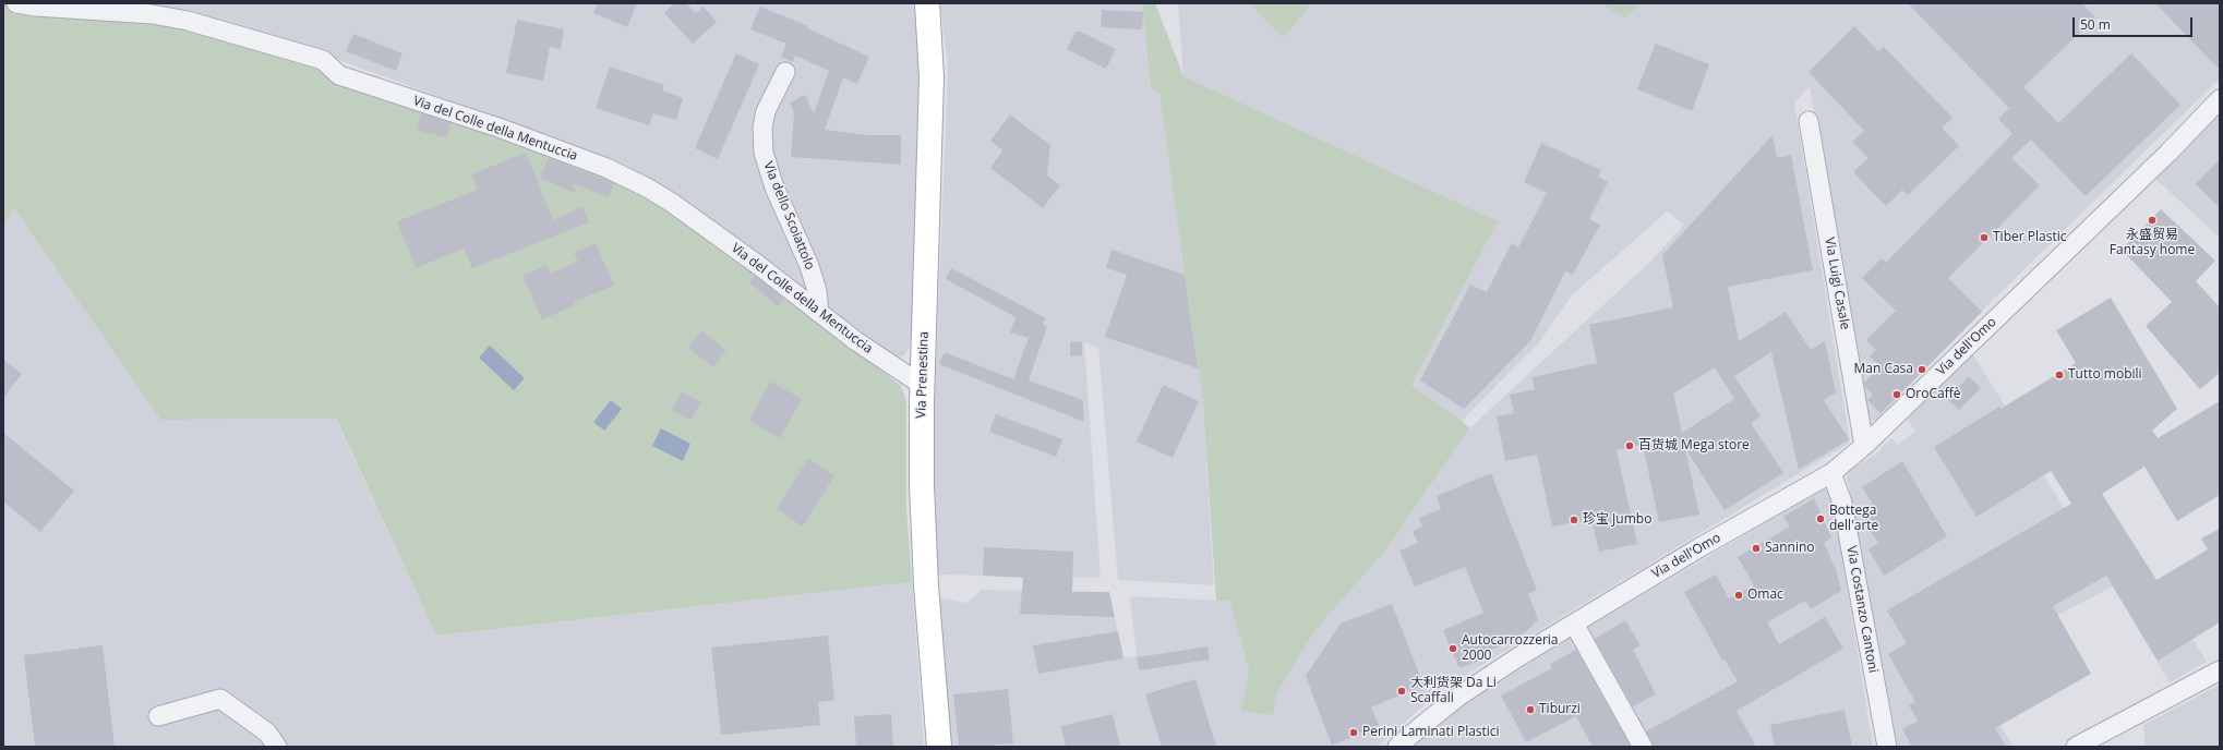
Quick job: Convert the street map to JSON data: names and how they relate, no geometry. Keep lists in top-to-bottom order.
{
  "streets": {
    "main road": ["Via Prenestina"],
    "street": [
      "Via del Colle della Mentuccia",
      "Via dello Scoiattolo",
      "Via Luigi Casale",
      "Via dell'Omo",
      "Via Costanzo Cantoni"
    ]
  },
  "crossings": [
    ["Via del Colle della Mentuccia", "Via dello Scoiattolo"],
    ["Via del Colle della Mentuccia", "Via Prenestina"],
    ["Via Luigi Casale", "Via dell'Omo"],
    ["Via dell'Omo", "Via Costanzo Cantoni"]
  ],
  "places": [
    "永盛贸易 Fantasy home",
    "Tiber Plastic",
    "Man Casa",
    "Tutto mobili",
    "OroCaffè",
    "百货城 Mega store",
    "Bottega dell'arte",
    "珍宝 Jumbo",
    "Sannino",
    "Omac",
    "Autocarrozzeria 2000",
    "大利货架 Da Li Scaffali",
    "Tiburzi",
    "Perini Laminati Plastici"
  ],
  "scale_bar": "50 m"
}
